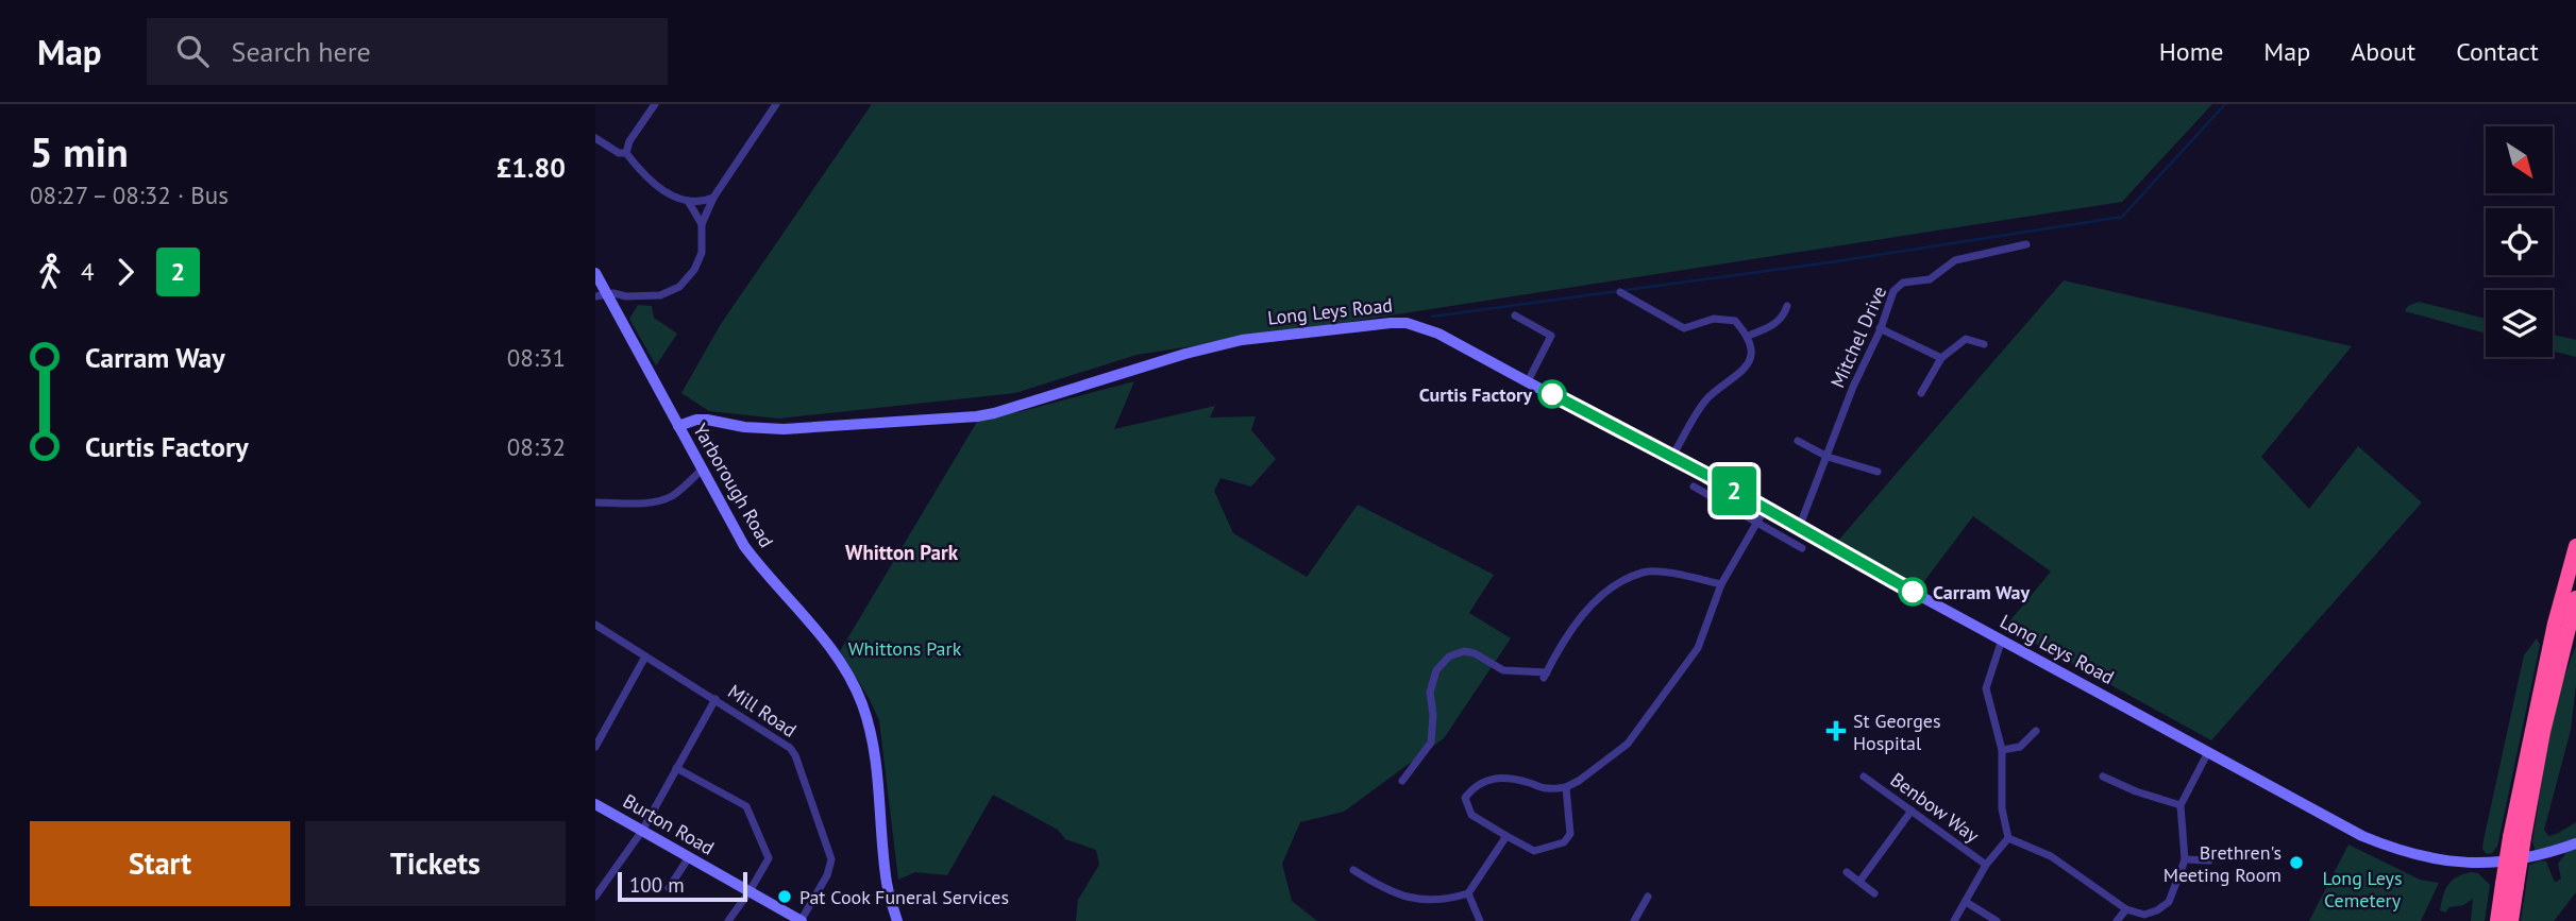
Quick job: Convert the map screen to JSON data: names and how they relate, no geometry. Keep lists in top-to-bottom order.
{
  "streets": {
    "street": [
      "Long Leys Road",
      "Mitchel Drive",
      "Yarborough Road",
      "Mill Road",
      "Benbow Way",
      "Burton Road"
    ]
  },
  "crossings": [
    ["Long Leys Road", "Mitchel Drive"],
    ["Long Leys Road", "Yarborough Road"],
    ["Mill Road", "Burton Road"]
  ],
  "districts": ["Whitton Park"],
  "parks": ["Whittons Park", "Long Leys Cemetery"],
  "places": {
    "other": [
      "Curtis Factory",
      "Carram Way",
      "Brethren's Meeting Room",
      "Pat Cook Funeral Services"
    ],
    "health": ["St Georges Hospital"]
  },
  "lines": ["bus line 2"],
  "scale_bar": "100 m",
  "north": "bottom right",
  "page": {
    "header": "Map",
    "search": "Search here",
    "nav": [
      "Home",
      "Map",
      "About",
      "Contact"
    ],
    "heading": ["5 min", "08:27 – 08:32 · Bus", "£1.80"],
    "on_map": "2",
    "legs": ["4", "2"],
    "list": [
      {
        "name": "Carram Way",
        "value": "08:31"
      },
      {
        "name": "Curtis Factory",
        "value": "08:32"
      }
    ],
    "buttons": ["Start", "Tickets"],
    "scale": "100 m"
  }
}
